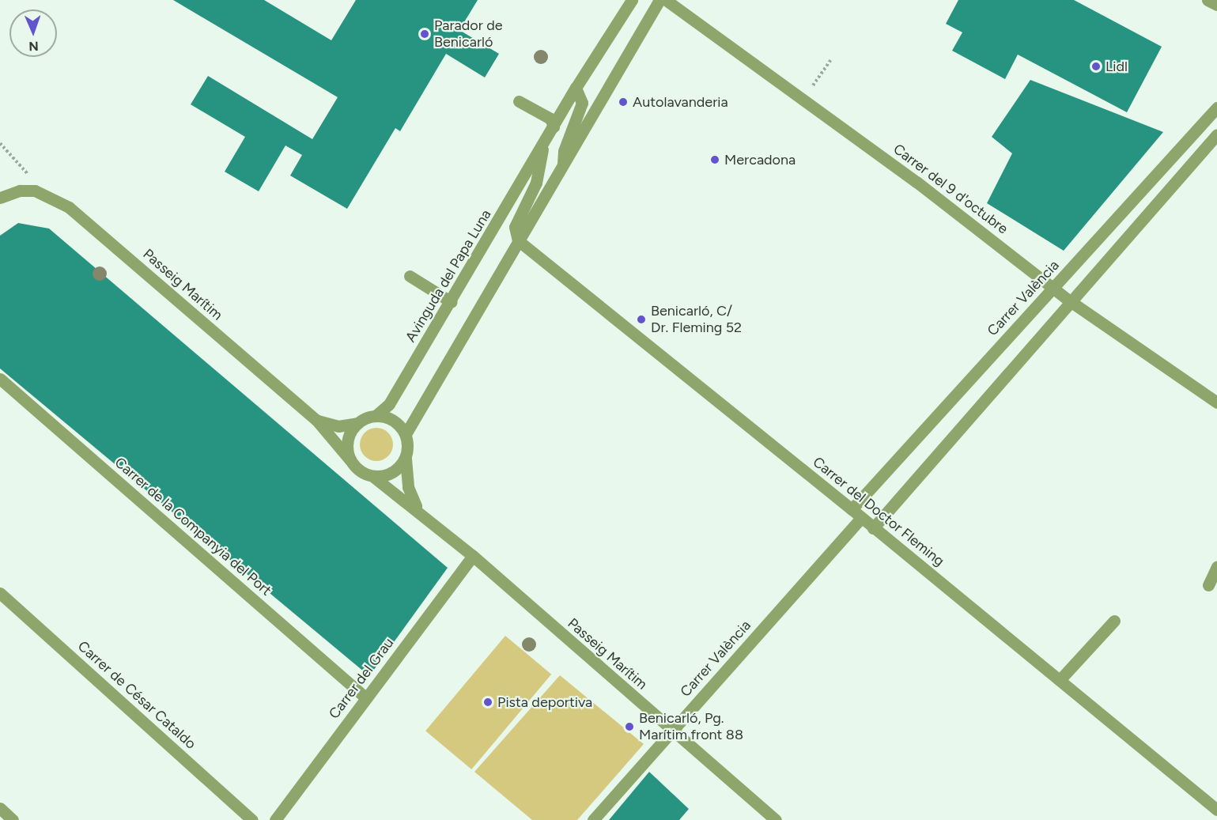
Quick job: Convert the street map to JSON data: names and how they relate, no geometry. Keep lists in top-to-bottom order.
{
  "streets": {
    "street": [
      "Carrer del 9 d'octubre",
      "Avinguda del Papa Luna",
      "Passeig Marítim",
      "Carrer València",
      "Carrer del Doctor Fleming",
      "Carrer de la Companyia del Port",
      "Carrer del Grau",
      "Carrer de César Cataldo"
    ]
  },
  "crossings": [
    ["Carrer del 9 d'octubre", "Carrer València"],
    ["Avinguda del Papa Luna", "Passeig Marítim"],
    ["Avinguda del Papa Luna", "Carrer del Doctor Fleming"],
    ["Passeig Marítim", "Carrer València"],
    ["Passeig Marítim", "Carrer del Grau"],
    ["Carrer València", "Carrer del Doctor Fleming"],
    ["Carrer de la Companyia del Port", "Carrer del Grau"]
  ],
  "places": [
    "Parador de Benicarló",
    "Lidl",
    "Autolavanderia",
    "Mercadona",
    "Benicarló, C/ Dr. Fleming 52",
    "Pista deportiva",
    "Benicarló, Pg. Marítim front 88"
  ],
  "north": "bottom"
}
